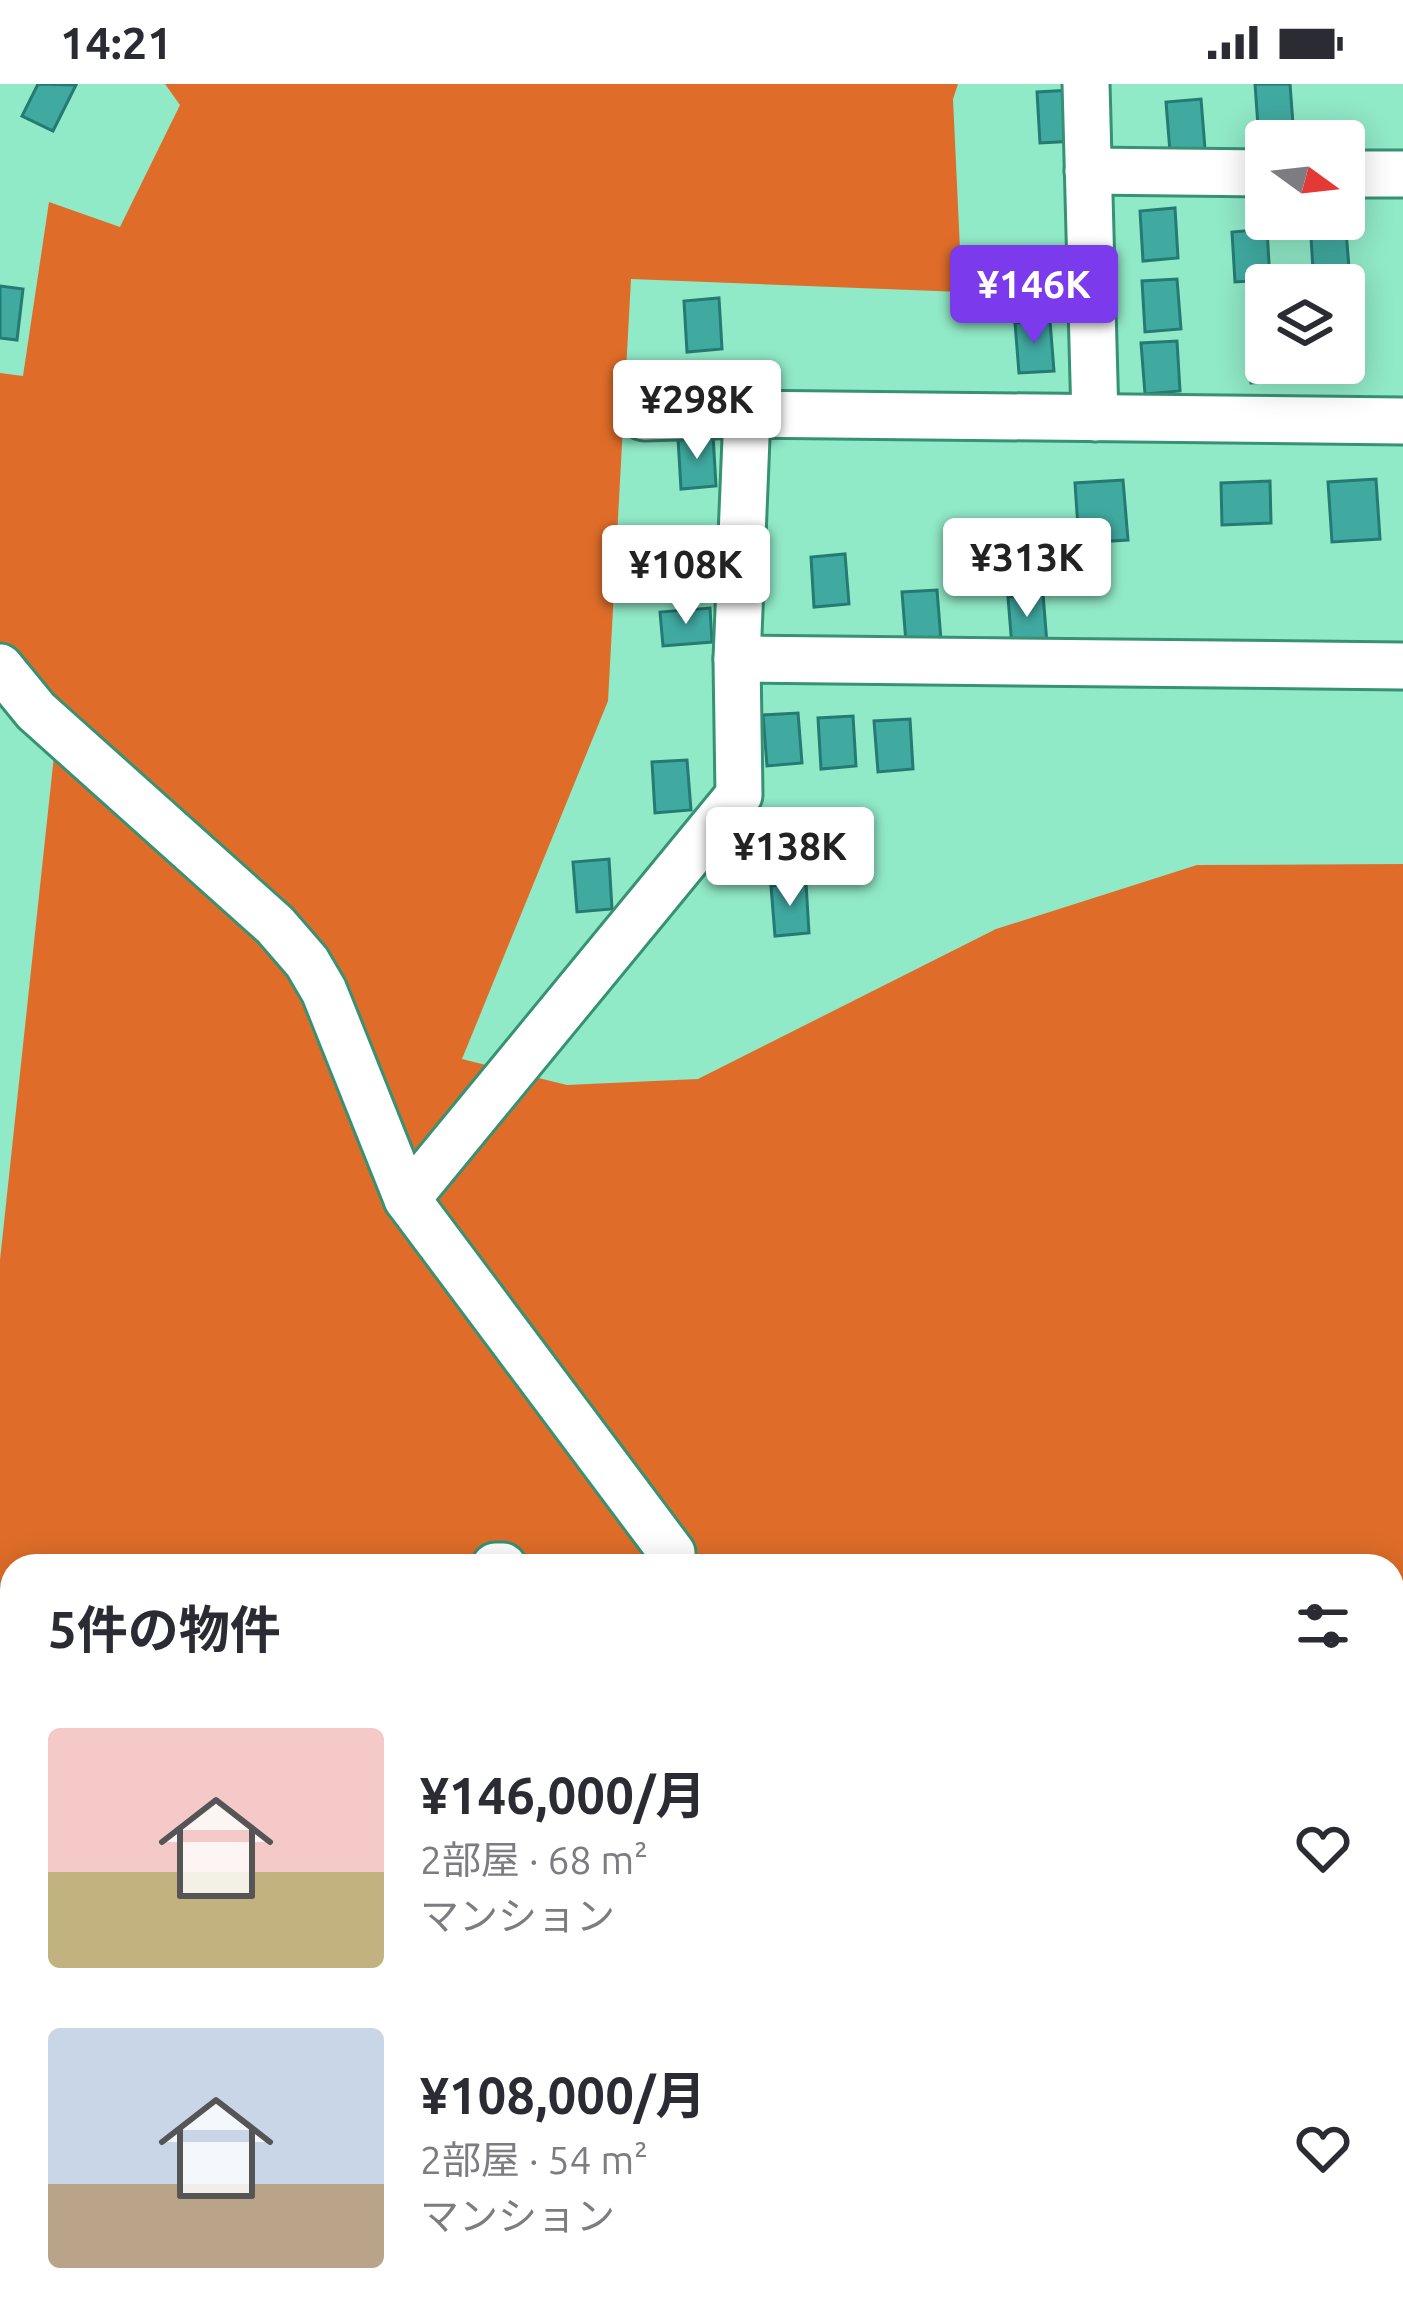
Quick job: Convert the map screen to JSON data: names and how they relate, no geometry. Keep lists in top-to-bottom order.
{
  "north": "right",
  "page": {
    "status": "14:21",
    "price": [
      "¥146K",
      "¥298K",
      "¥313K",
      "¥108K",
      "¥138K"
    ],
    "heading": "5件の物件",
    "list": [
      {
        "name": "¥146,000/月",
        "note": "2部屋 · 68 m² · マンション"
      },
      {
        "name": "¥108,000/月",
        "note": "2部屋 · 54 m² · マンション"
      }
    ]
  }
}
